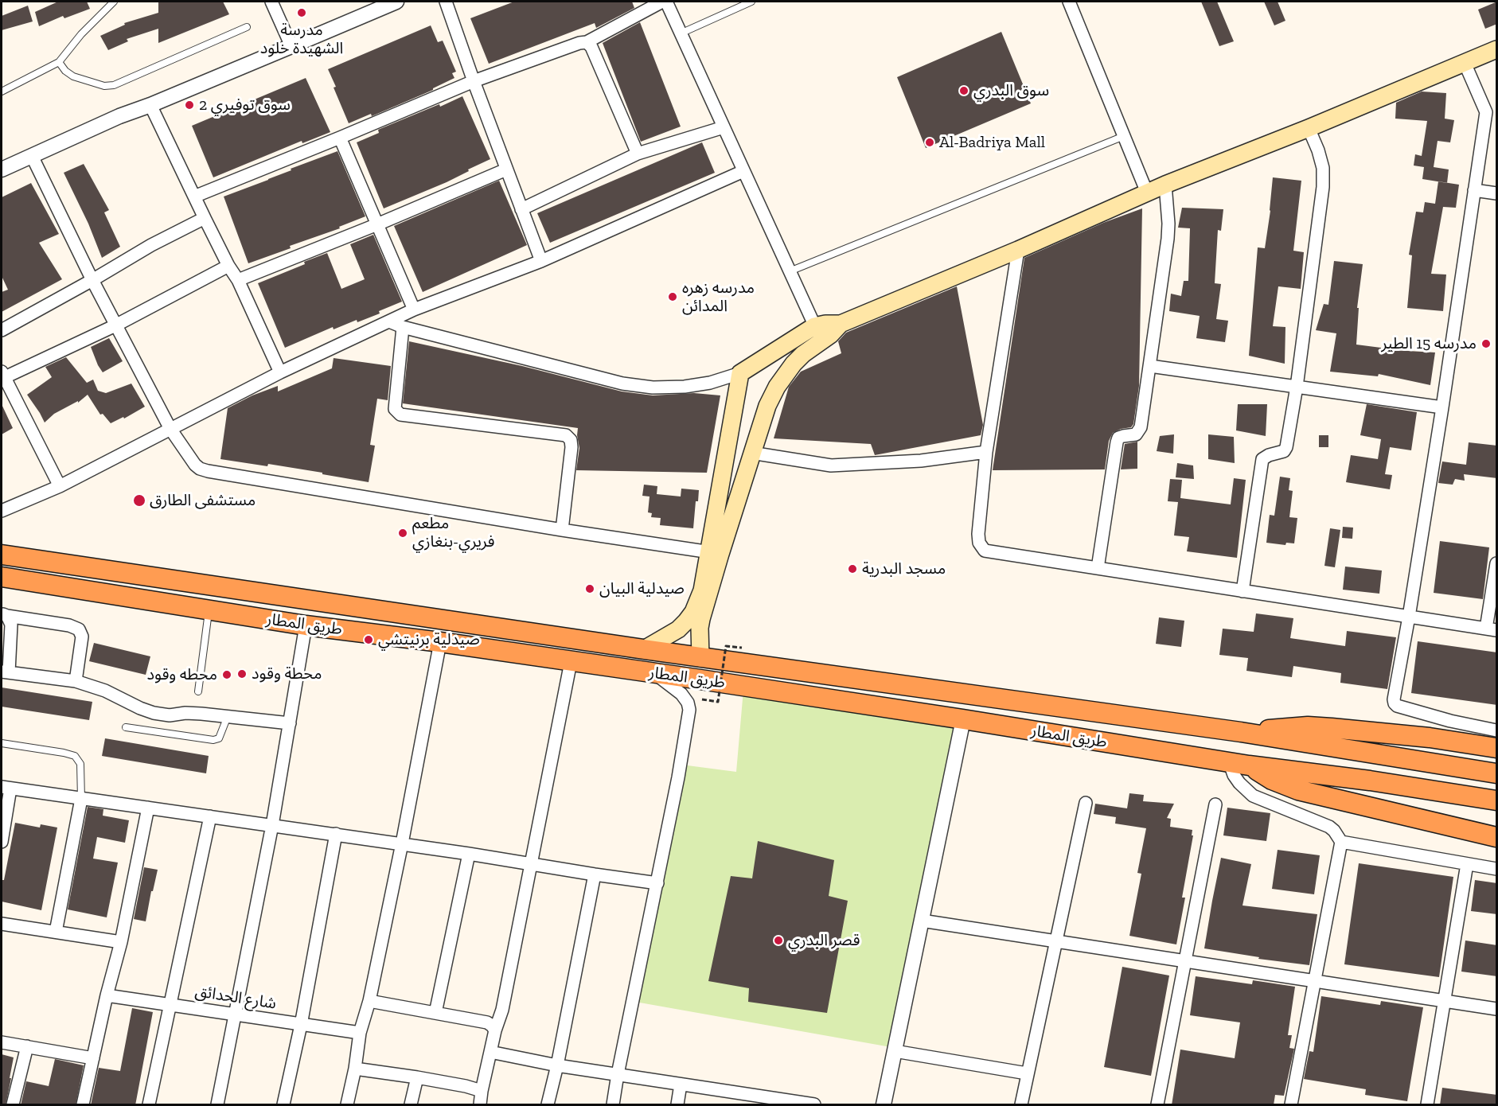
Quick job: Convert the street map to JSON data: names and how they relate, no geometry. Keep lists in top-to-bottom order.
{
  "streets": {
    "highway": ["طريق المطار"],
    "street": ["شارع الحدائق"]
  },
  "places": [
    "مدرسة الشهيدة خلود",
    "سوق البدري",
    "سوق توفيري 2",
    "Al-Badriya Mall",
    "مدرسه زهره المدائن",
    "مدرسه 15 الطير",
    "مستشفى الطارق",
    "مطعم فريري-بنغازي",
    "مسجد البدرية",
    "صيدلية البيان",
    "صيدلية برنيتشي",
    "محطة وقود",
    "محطه وقود",
    "قصر البدري"
  ]
}
